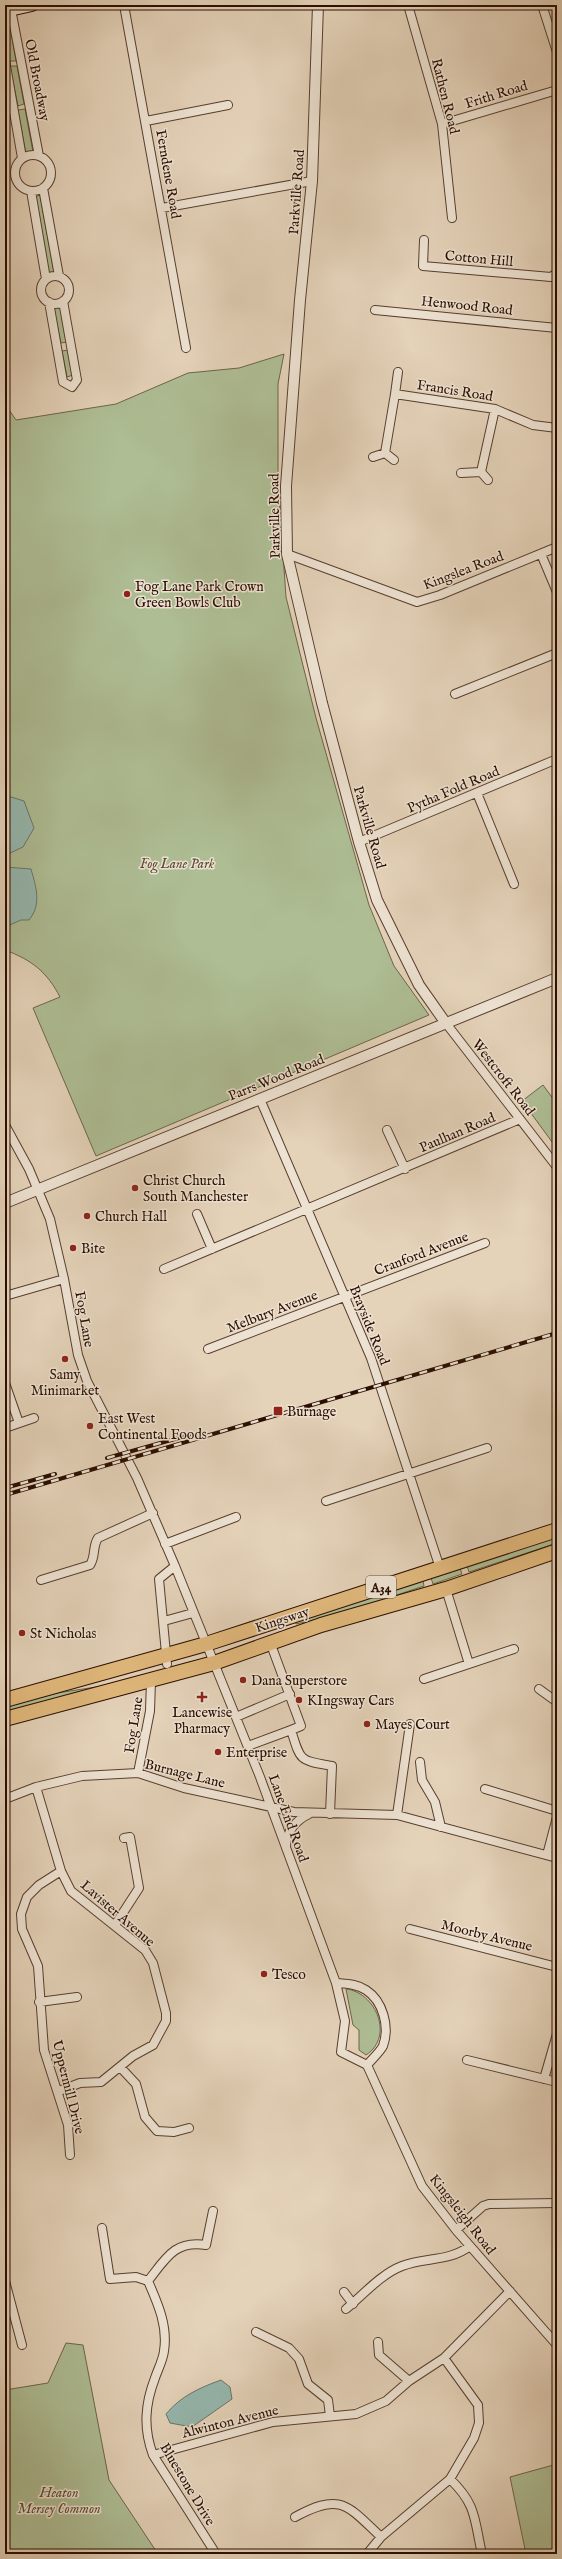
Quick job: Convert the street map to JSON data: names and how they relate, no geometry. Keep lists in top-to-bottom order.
{
  "streets": {
    "highway": ["A34", "Kingsway"],
    "street": [
      "Old Broadway",
      "Frith Road",
      "Rathen Road",
      "Ferndene Road",
      "Parkville Road",
      "Cotton Hill",
      "Henwood Road",
      "Francis Road",
      "Kingslea Road",
      "Pytha Fold Road",
      "Parrs Wood Road",
      "Westcroft Road",
      "Paulhan Road",
      "Cranford Avenue",
      "Melbury Avenue",
      "Fog Lane",
      "Brayside Road",
      "Burnage Lane",
      "Lane End Road",
      "Lavister Avenue",
      "Moorby Avenue",
      "Uppermill Drive",
      "Kingsleigh Road",
      "Alwinton Avenue",
      "Bluestone Drive"
    ]
  },
  "crossings": [
    ["Frith Road", "Rathen Road"],
    ["Parkville Road", "Kingslea Road"],
    ["Parkville Road", "Pytha Fold Road"],
    ["Parkville Road", "Parrs Wood Road"],
    ["Parkville Road", "Westcroft Road"],
    ["Parrs Wood Road", "Westcroft Road"],
    ["Parrs Wood Road", "Fog Lane"],
    ["Parrs Wood Road", "Brayside Road"],
    ["Westcroft Road", "Paulhan Road"],
    ["Paulhan Road", "Brayside Road"],
    ["Cranford Avenue", "Melbury Avenue"],
    ["Cranford Avenue", "Brayside Road"],
    ["Melbury Avenue", "Brayside Road"],
    ["Fog Lane", "Kingsway"],
    ["Fog Lane", "Burnage Lane"],
    ["Fog Lane", "Lane End Road"],
    ["Brayside Road", "Kingsway"],
    ["Kingsway", "Lane End Road"],
    ["Burnage Lane", "Lane End Road"],
    ["Burnage Lane", "Lavister Avenue"],
    ["Lane End Road", "Kingsleigh Road"],
    ["Lavister Avenue", "Uppermill Drive"],
    ["Kingsleigh Road", "Alwinton Avenue"],
    ["Alwinton Avenue", "Bluestone Drive"]
  ],
  "parks": ["Fog Lane Park", "Heaton Mersey Common"],
  "places": {
    "other": [
      "Fog Lane Park Crown Green Bowls Club",
      "Christ Church South Manchester",
      "Church Hall",
      "Bite",
      "Samy Minimarket",
      "East West Continental Foods",
      "St Nicholas",
      "Dana Superstore",
      "KIngsway Cars",
      "Mayes Court",
      "Enterprise",
      "Tesco"
    ],
    "transit": ["Burnage"],
    "health": ["Lancewise Pharmacy"]
  }
}
